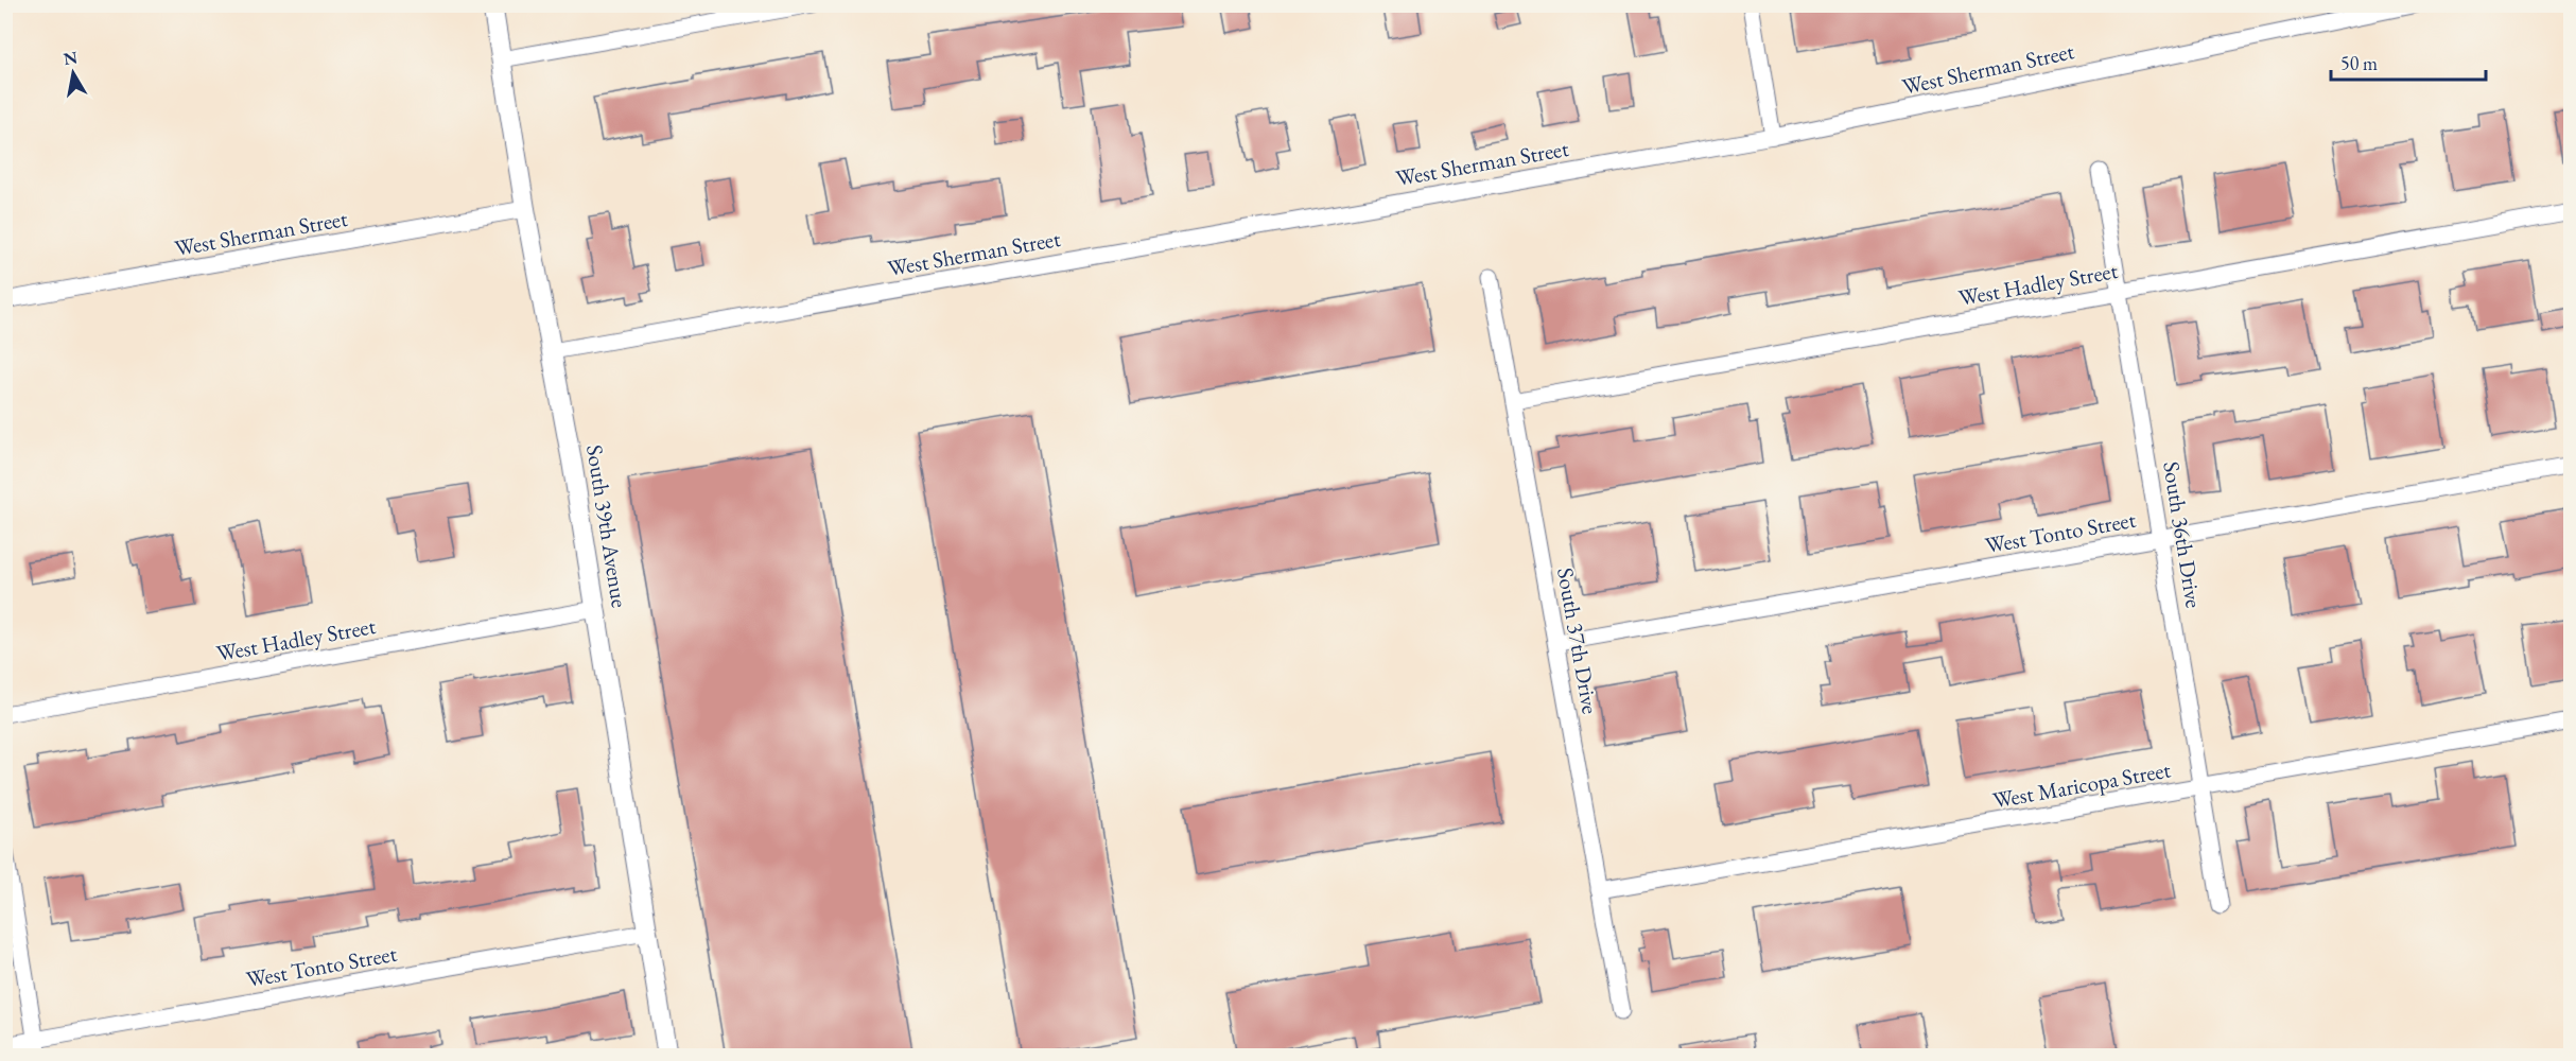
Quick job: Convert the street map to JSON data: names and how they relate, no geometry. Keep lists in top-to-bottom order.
{
  "streets": {
    "street": [
      "West Sherman Street",
      "West Hadley Street",
      "South 39th Avenue",
      "West Tonto Street",
      "South 36th Drive",
      "South 37th Drive",
      "West Maricopa Street"
    ]
  },
  "crossings": [
    ["West Sherman Street", "South 39th Avenue"],
    ["West Hadley Street", "South 39th Avenue"],
    ["West Hadley Street", "South 36th Drive"],
    ["West Hadley Street", "South 37th Drive"],
    ["South 39th Avenue", "West Tonto Street"],
    ["West Tonto Street", "South 36th Drive"],
    ["West Tonto Street", "South 37th Drive"],
    ["South 36th Drive", "West Maricopa Street"],
    ["South 37th Drive", "West Maricopa Street"]
  ],
  "scale_bar": "50 m",
  "north": "top"
}
